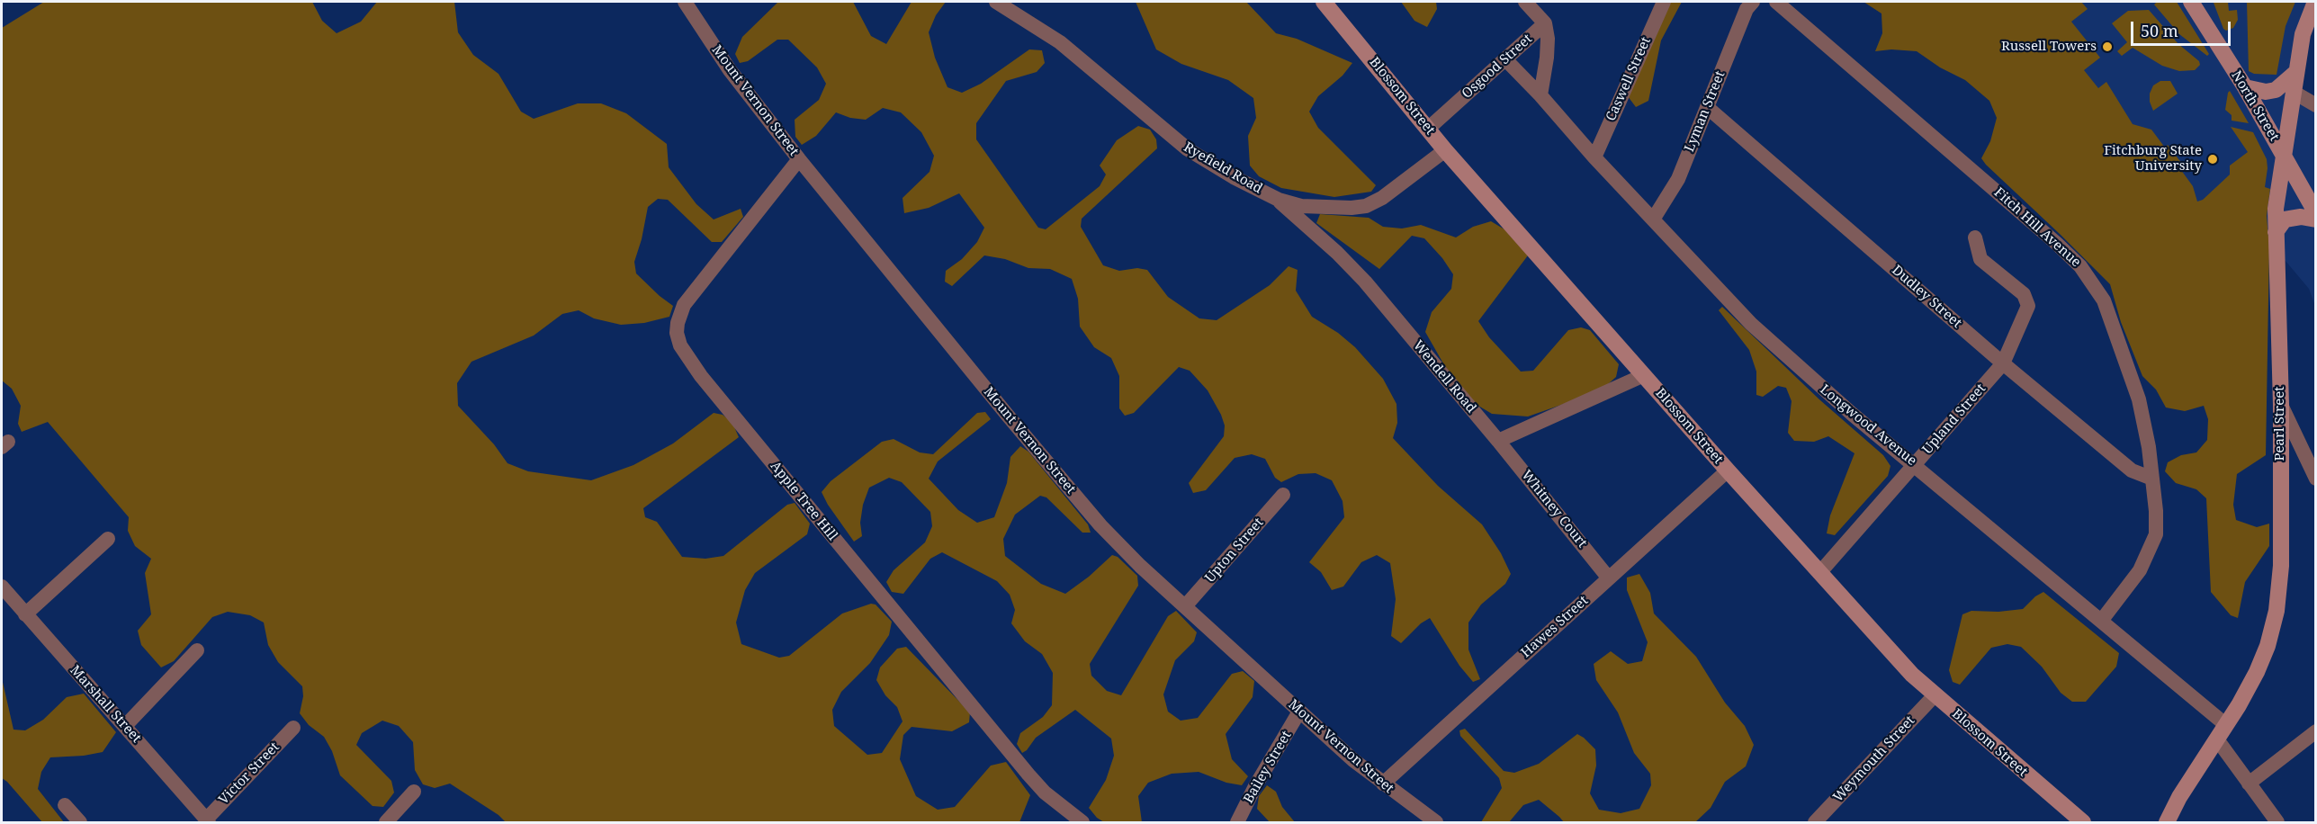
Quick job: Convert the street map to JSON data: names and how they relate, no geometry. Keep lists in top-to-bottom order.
{
  "streets": {
    "street": [
      "Osgood Street",
      "Caswell Street",
      "Blossom Street",
      "Mount Vernon Street",
      "North Street",
      "Lyman Street",
      "Ryefield Road",
      "Fitch Hill Avenue",
      "Dudley Street",
      "Wendell Road",
      "Upland Street",
      "Pearl Street",
      "Longwood Avenue",
      "Apple Tree Hill",
      "Whitney Court",
      "Upton Street",
      "Hawes Street",
      "Marshall Street",
      "Weymouth Street",
      "Bailey Street",
      "Victor Street"
    ]
  },
  "crossings": [
    ["Osgood Street", "Blossom Street"],
    ["Osgood Street", "Longwood Avenue"],
    ["Caswell Street", "Longwood Avenue"],
    ["Blossom Street", "Ryefield Road"],
    ["Blossom Street", "Upland Street"],
    ["Blossom Street", "Hawes Street"],
    ["Blossom Street", "Weymouth Street"],
    ["Mount Vernon Street", "Apple Tree Hill"],
    ["Mount Vernon Street", "Upton Street"],
    ["Mount Vernon Street", "Hawes Street"],
    ["Mount Vernon Street", "Bailey Street"],
    ["North Street", "Pearl Street"],
    ["Lyman Street", "Dudley Street"],
    ["Lyman Street", "Longwood Avenue"],
    ["Ryefield Road", "Wendell Road"],
    ["Fitch Hill Avenue", "Dudley Street"],
    ["Fitch Hill Avenue", "Longwood Avenue"],
    ["Dudley Street", "Upland Street"],
    ["Wendell Road", "Whitney Court"],
    ["Upland Street", "Longwood Avenue"],
    ["Pearl Street", "Longwood Avenue"],
    ["Whitney Court", "Hawes Street"],
    ["Marshall Street", "Victor Street"]
  ],
  "places": ["Russell Towers", "Fitchburg State University"],
  "scale_bar": "50 m"
}
